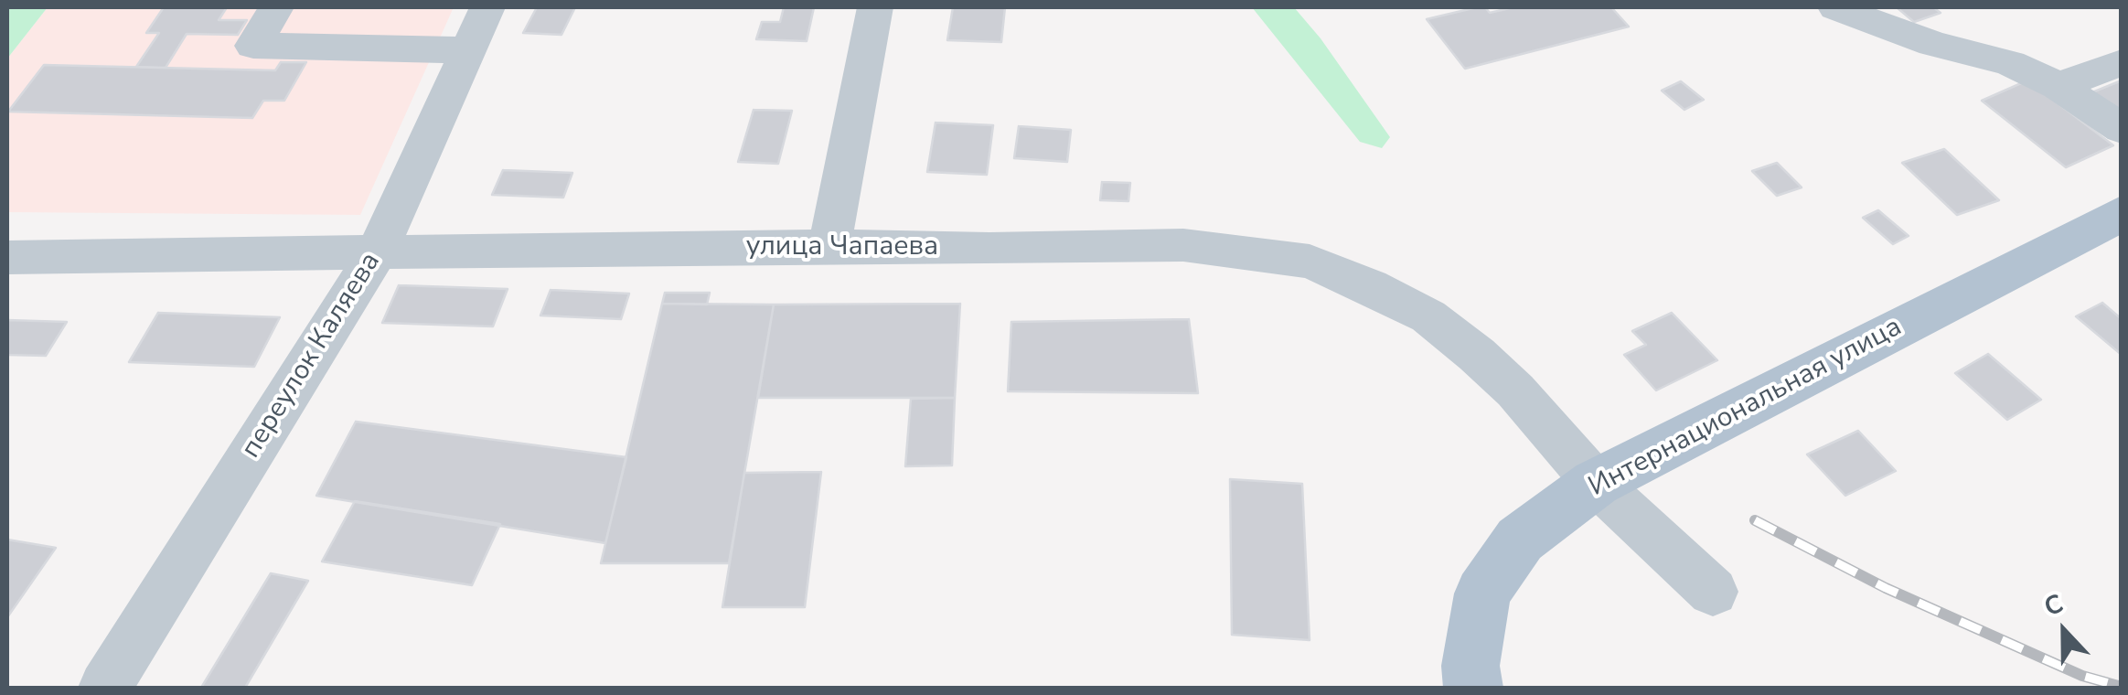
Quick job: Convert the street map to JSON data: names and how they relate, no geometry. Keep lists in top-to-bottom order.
{
  "streets": {
    "main road": ["Интернациональная улица"],
    "street": ["улица Чапаева", "переулок Каляева"]
  },
  "crossings": [
    ["улица Чапаева", "переулок Каляева"],
    ["улица Чапаева", "Интернациональная улица"]
  ],
  "north": "top"
}
